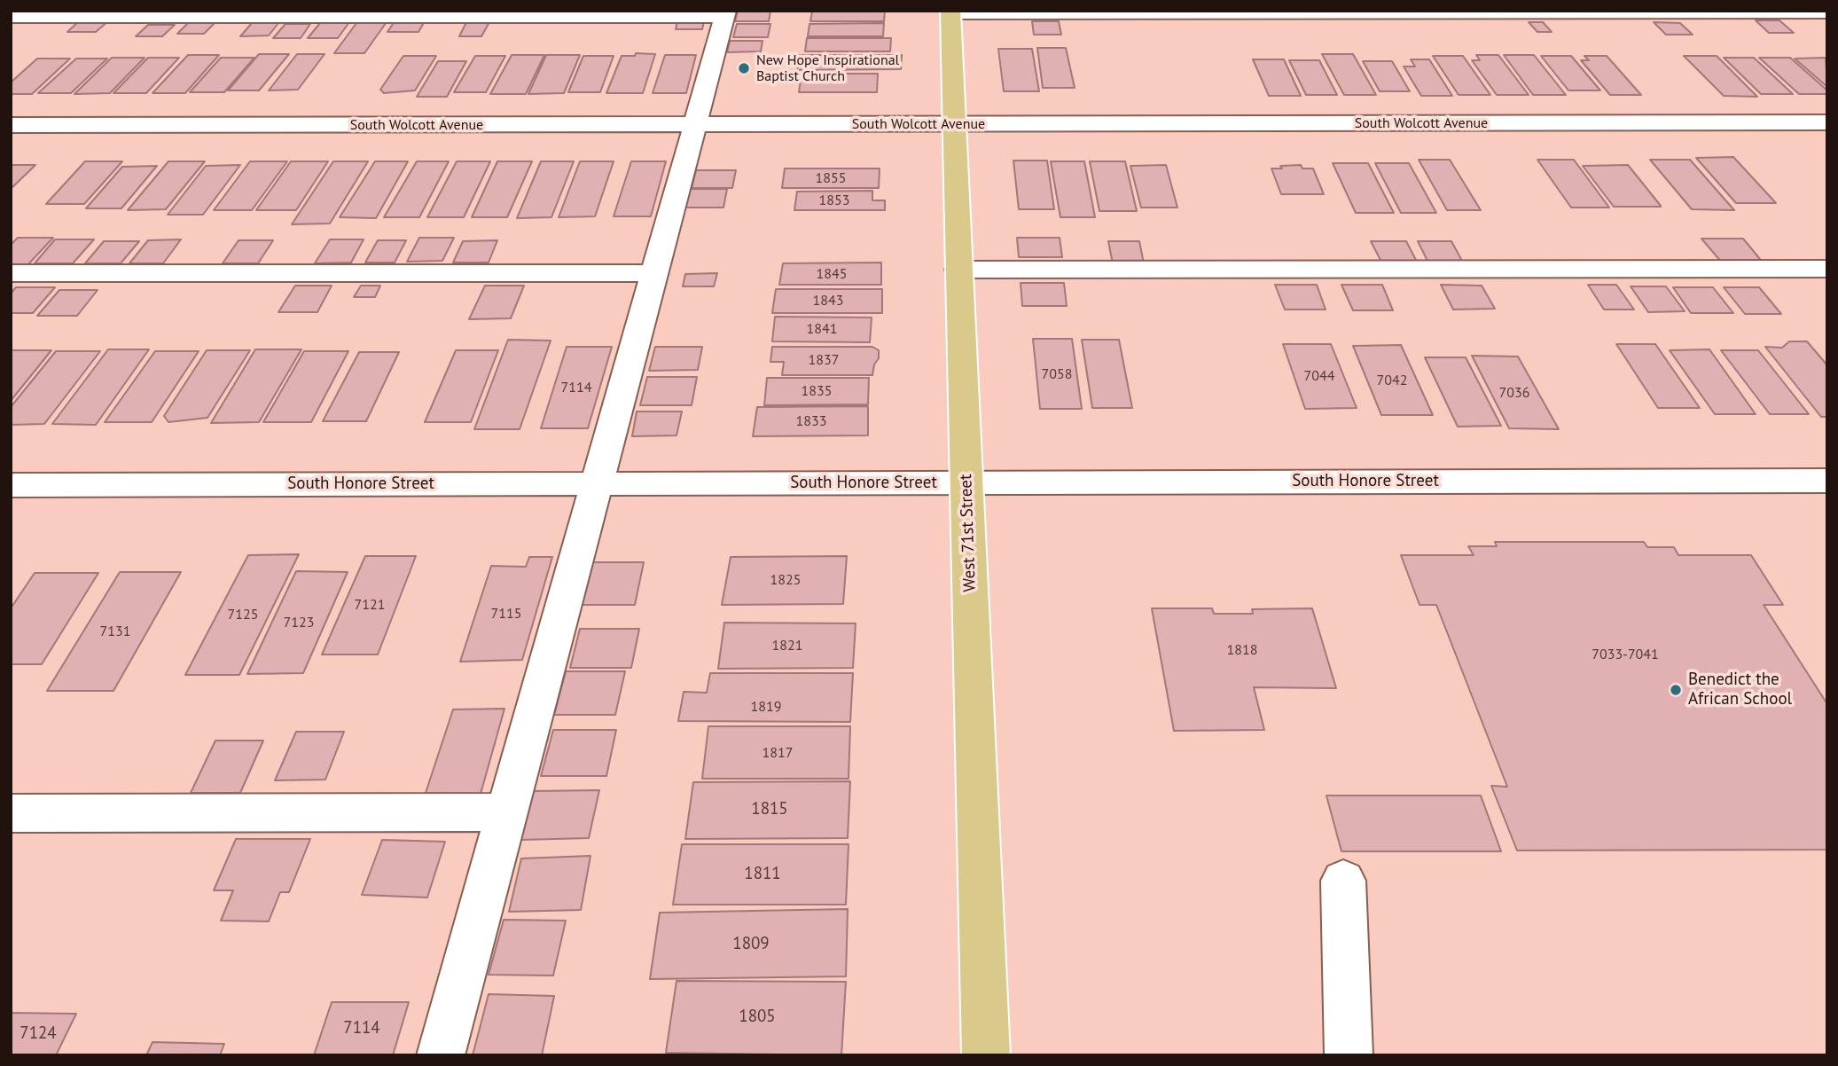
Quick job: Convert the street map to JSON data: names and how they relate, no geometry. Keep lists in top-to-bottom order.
{
  "streets": {
    "main road": ["West 71st Street"],
    "street": ["South Wolcott Avenue", "South Honore Street"]
  },
  "crossings": [
    ["South Wolcott Avenue", "West 71st Street"],
    ["South Honore Street", "West 71st Street"]
  ],
  "places": ["New Hope Inspirational Baptist Church", "Benedict the African School"],
  "house_numbers": [
    "1855",
    "1853",
    "1845",
    "1843",
    "1841",
    "1837",
    "7058",
    "7044",
    "7042",
    "7114",
    "1835",
    "7036",
    "1833",
    "1825",
    "7121",
    "7115",
    "7125",
    "7123",
    "7131",
    "1821",
    "1818",
    "7033-7041",
    "1819",
    "1817",
    "1815",
    "1811",
    "1809",
    "1805",
    "7114",
    "7124"
  ]
}
